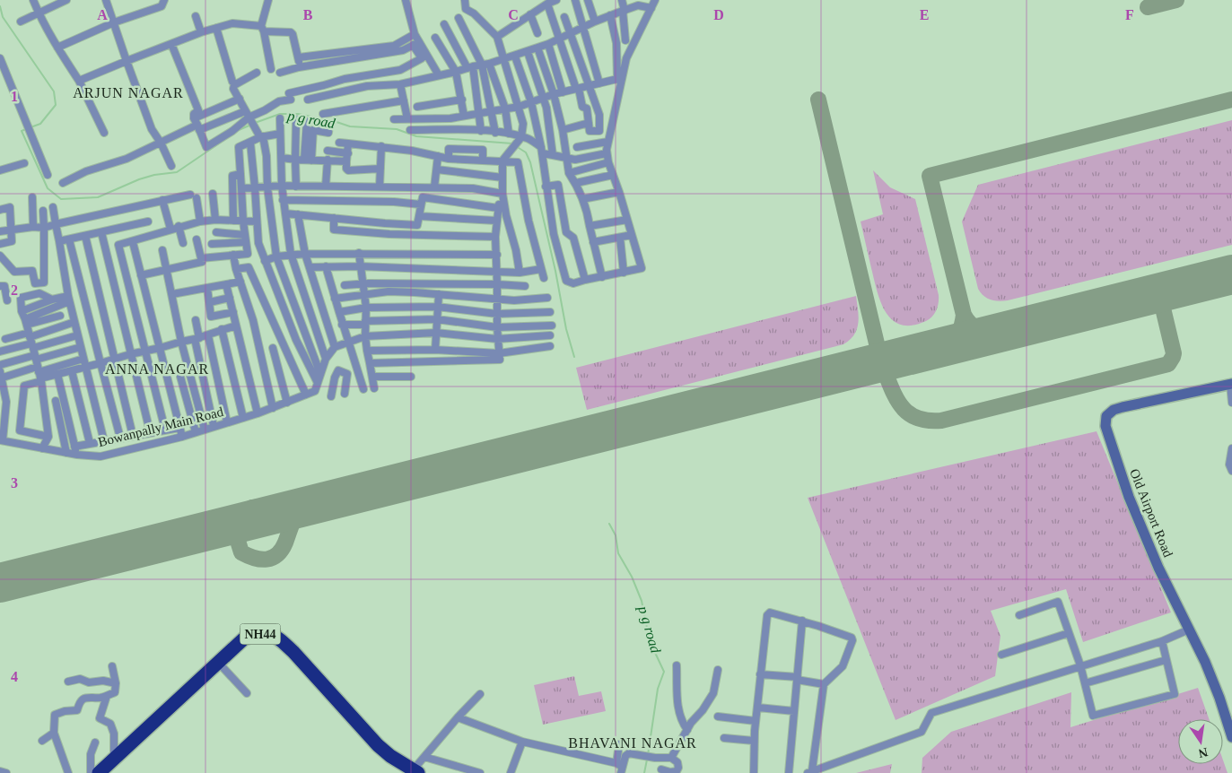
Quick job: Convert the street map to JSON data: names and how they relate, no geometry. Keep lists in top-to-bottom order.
{
  "streets": {
    "highway": ["NH44"],
    "main road": ["Old Airport Road"],
    "street": ["Bowanpally Main Road"]
  },
  "districts": ["ARJUN NAGAR", "ANNA NAGAR", "BHAVANI NAGAR"],
  "water": ["p g road"],
  "north": "bottom",
  "grid": {
    "columns": [
      "A",
      "B",
      "C",
      "D",
      "E",
      "F"
    ],
    "rows": [
      "1",
      "2",
      "3",
      "4"
    ]
  }
}
